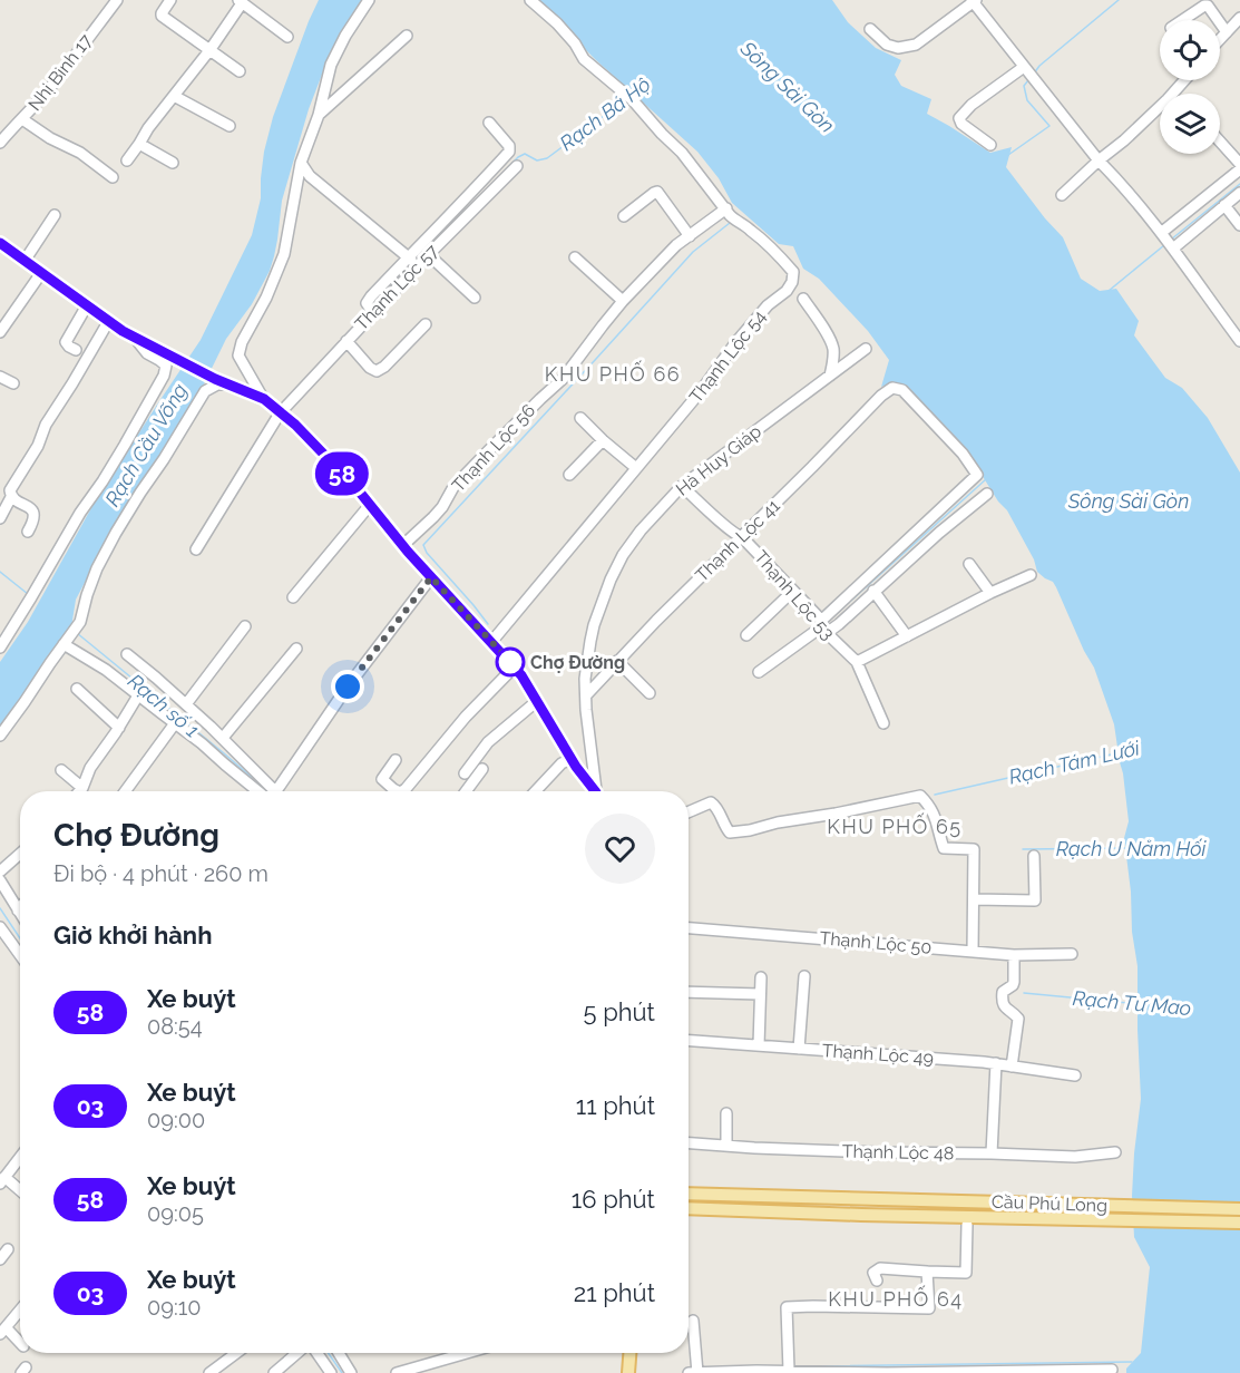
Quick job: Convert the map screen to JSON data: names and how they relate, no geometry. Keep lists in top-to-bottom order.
{
  "streets": {
    "main road": ["Cầu Phú Long"],
    "street": [
      "Nhị Bình 17",
      "Thạnh Lộc 57",
      "Thạnh Lộc 54",
      "Thạnh Lộc 56",
      "Hà Huy Giáp",
      "Thạnh Lộc 41",
      "Thạnh Lộc 53",
      "Thạnh Lộc 50",
      "Thạnh Lộc 49",
      "Thạnh Lộc 48"
    ]
  },
  "crossings": [
    ["Thạnh Lộc 54", "Thạnh Lộc 56"],
    ["Hà Huy Giáp", "Thạnh Lộc 41"],
    ["Hà Huy Giáp", "Thạnh Lộc 53"],
    ["Thạnh Lộc 41", "Thạnh Lộc 53"]
  ],
  "districts": ["KHU PHỐ 66", "KHU PHỐ 65", "KHU PHỐ 64"],
  "water": [
    "Sông Sài Gòn",
    "Rạch Bá Hộ",
    "Rạch Cầu Võng",
    "Rạch số 1",
    "Rạch Tám Lưới",
    "Rạch U Năm Hối",
    "Rạch Tư Mao"
  ],
  "places": ["Chợ Đường"],
  "lines": ["bus line 58"],
  "page": {
    "on_map": "58",
    "heading": [
      ["Chợ Đường", "Đi bộ · 4 phút · 260 m"],
      "Giờ khởi hành"
    ],
    "list": [
      {
        "mark": "58",
        "name": "Xe buýt",
        "note": "08:54",
        "value": "5 phút"
      },
      {
        "mark": "03",
        "name": "Xe buýt",
        "note": "09:00",
        "value": "11 phút"
      },
      {
        "mark": "58",
        "name": "Xe buýt",
        "note": "09:05",
        "value": "16 phút"
      },
      {
        "mark": "03",
        "name": "Xe buýt",
        "note": "09:10",
        "value": "21 phút"
      }
    ]
  }
}
